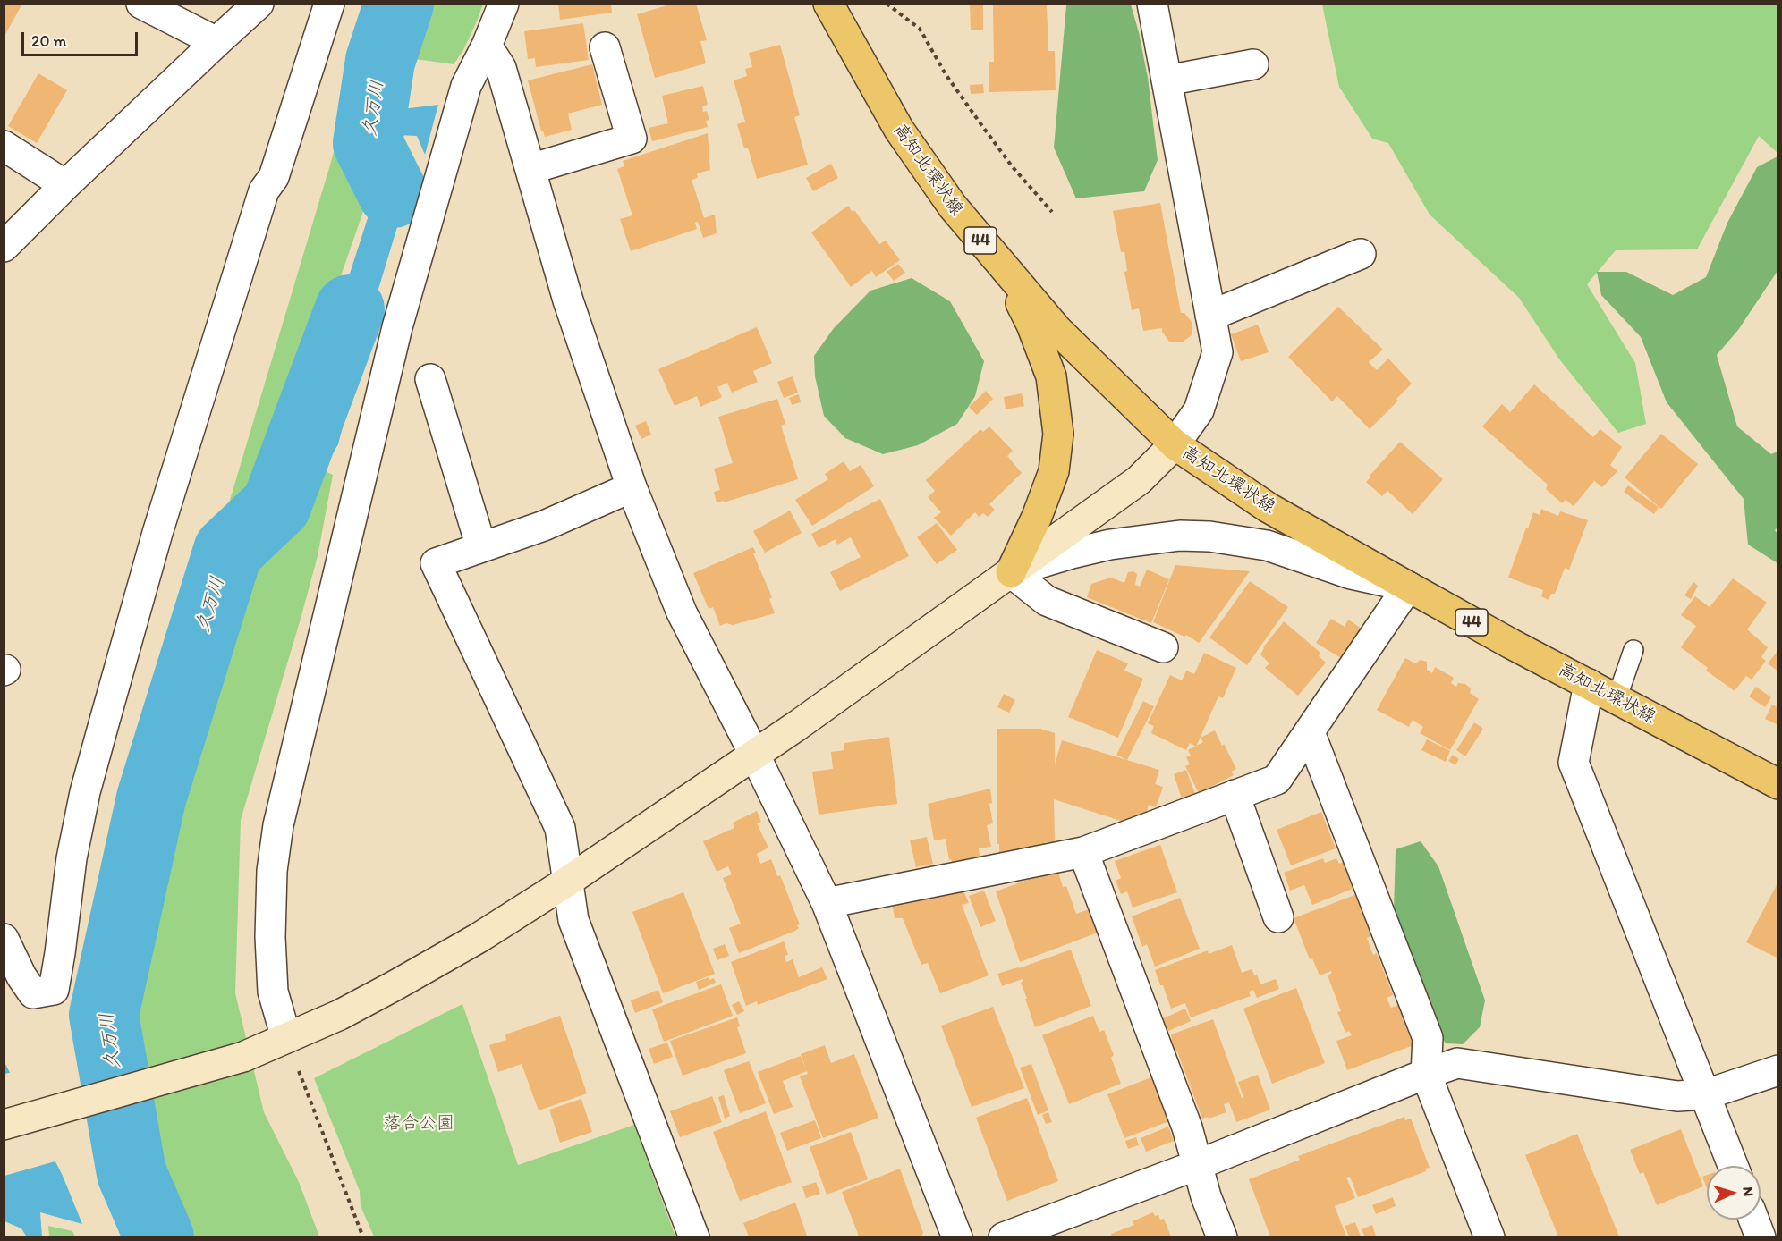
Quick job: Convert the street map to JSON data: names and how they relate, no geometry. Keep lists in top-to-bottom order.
{
  "streets": {
    "main road": ["高知北環状線", "44"]
  },
  "water": ["久万川"],
  "parks": ["落合公園"],
  "scale_bar": "20 m",
  "north": "right"
}
